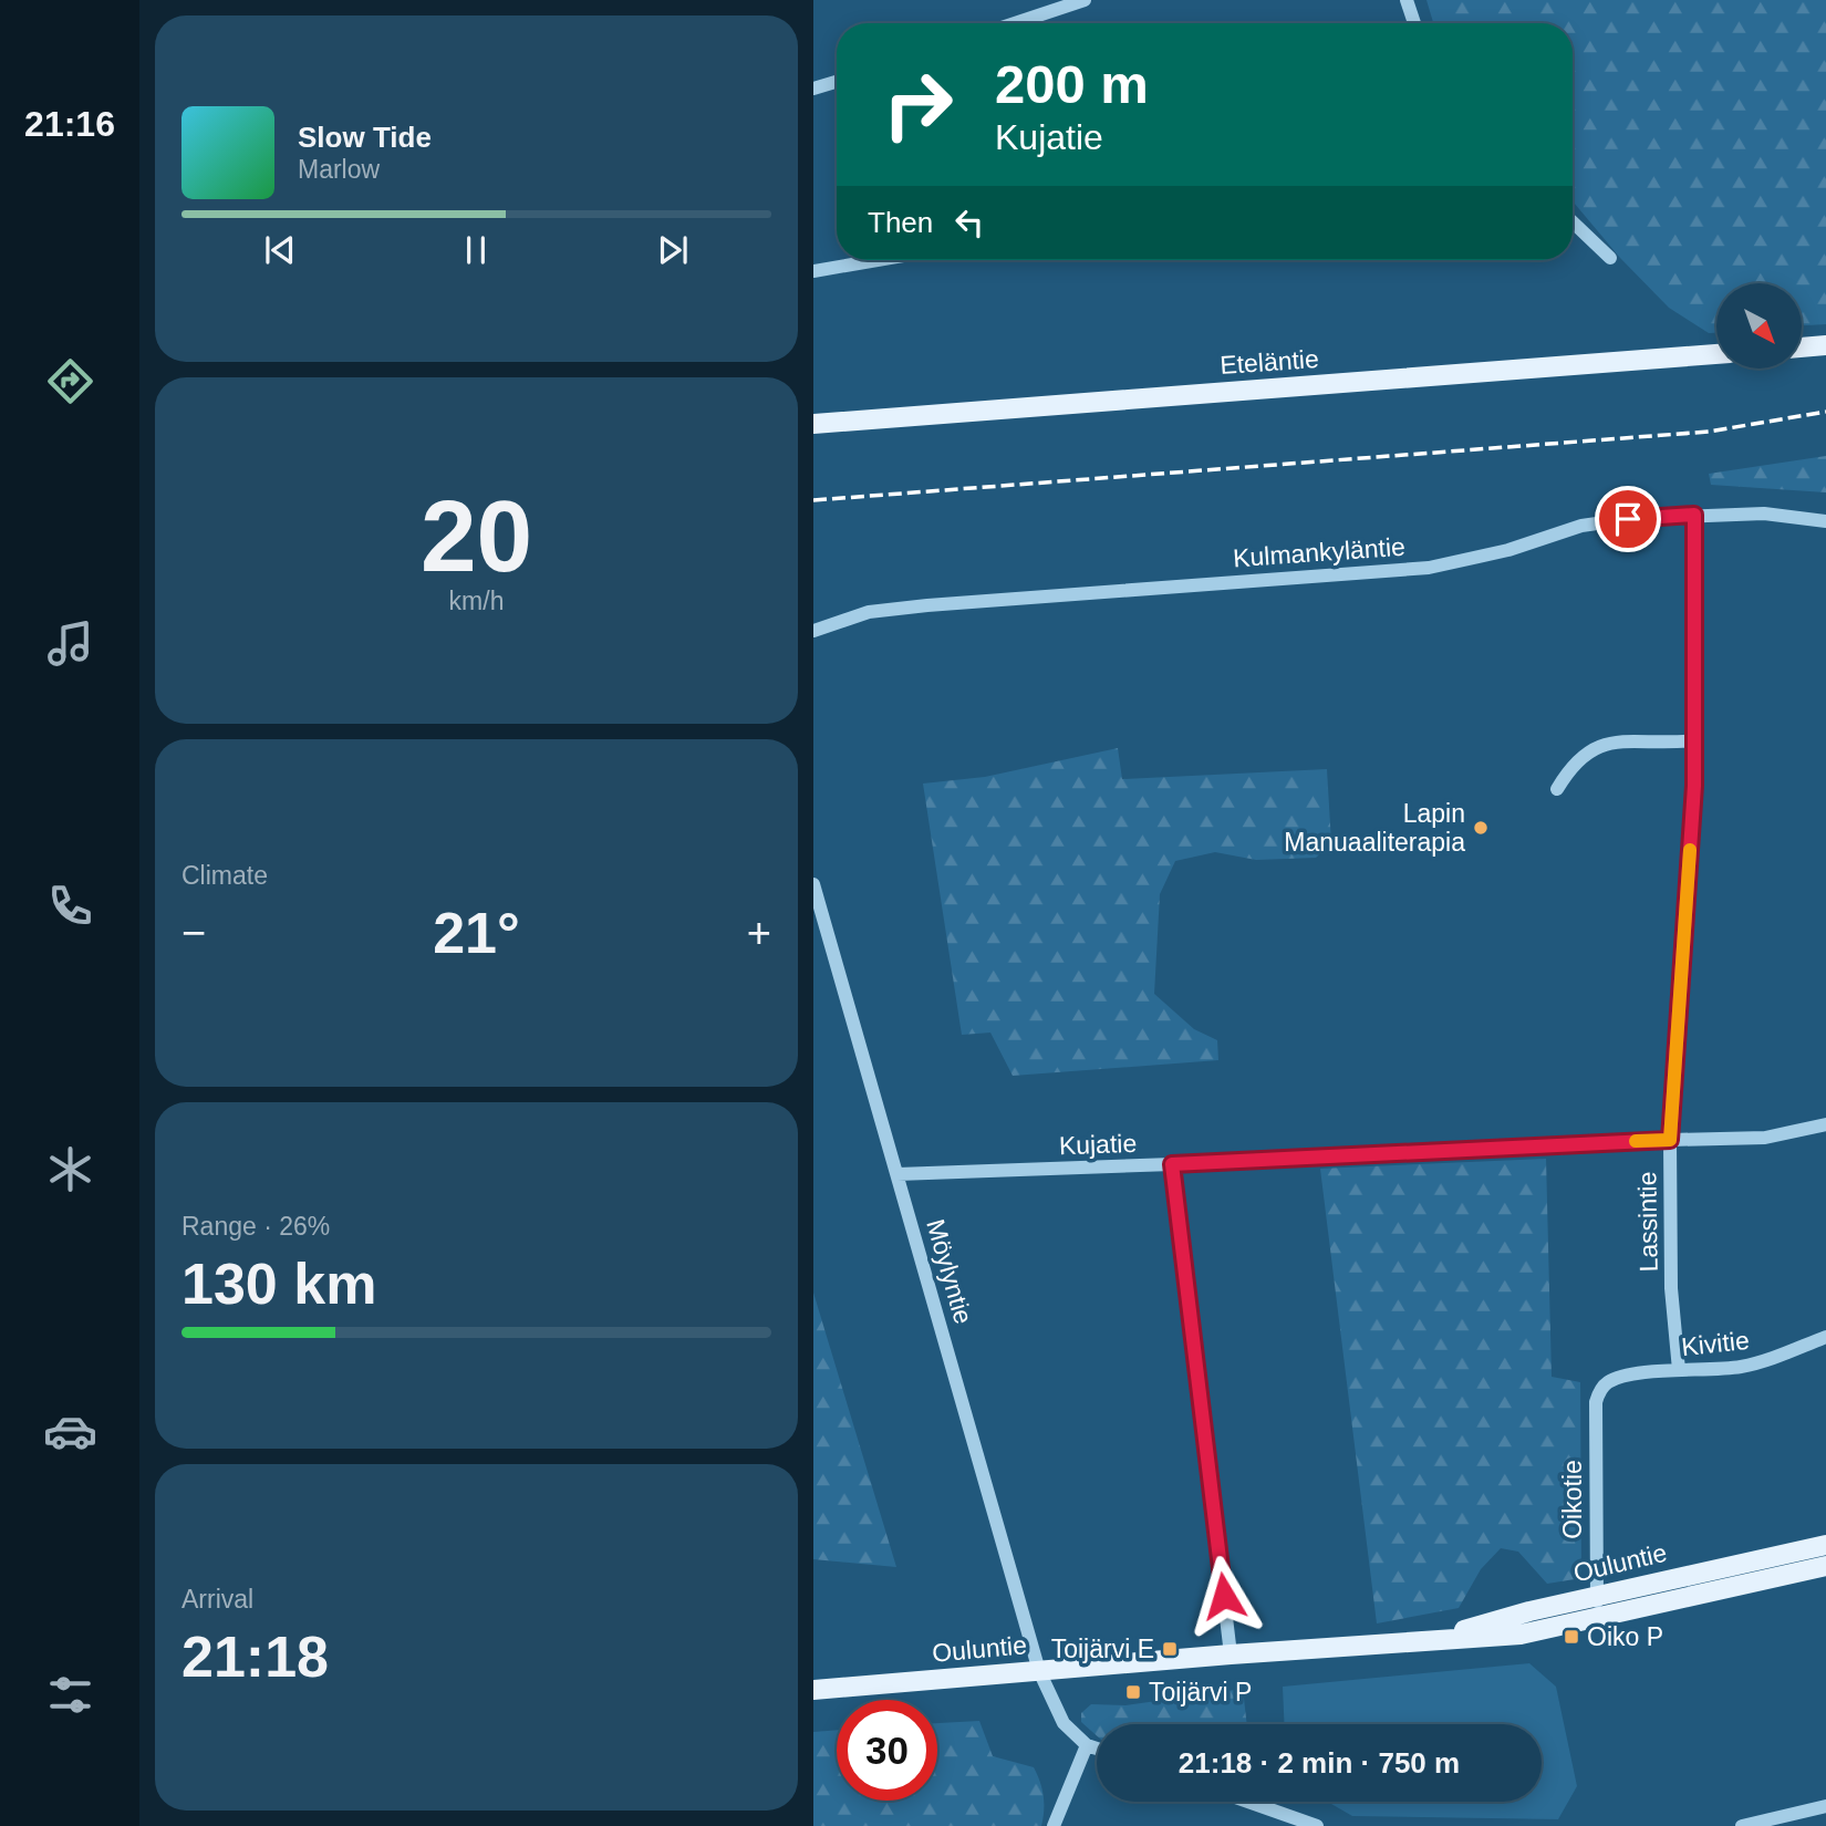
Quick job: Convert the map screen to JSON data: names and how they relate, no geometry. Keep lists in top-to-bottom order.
{
  "streets": {
    "main road": ["Eteläntie", "Ouluntie"],
    "street": [
      "Kulmankyläntie",
      "Kujatie",
      "Lassintie",
      "Möylyntie",
      "Kivitie",
      "Oikotie"
    ]
  },
  "crossings": [
    ["Kulmankyläntie", "Lassintie"],
    ["Kujatie", "Lassintie"],
    ["Kujatie", "Möylyntie"],
    ["Lassintie", "Kivitie"],
    ["Möylyntie", "Ouluntie"],
    ["Kivitie", "Oikotie"],
    ["Oikotie", "Ouluntie"]
  ],
  "places": {
    "other": ["Lapin Manuaaliterapia"],
    "transit": ["Oiko P", "Toijärvi E", "Toijärvi P"]
  },
  "north": "bottom right",
  "page": {
    "tabs": "21:16",
    "turn": ["200 m", "Kujatie"],
    "song": ["Slow Tide", "Marlow"],
    "then": "Then",
    "tile": [
      ["20", "km/h"],
      "Climate",
      ["Range · 26%", "130 km"],
      ["Arrival", "21:18"]
    ],
    "heat": ["−", "21°", "+"],
    "limit": "30",
    "trip": "21:18 · 2 min · 750 m"
  }
}
